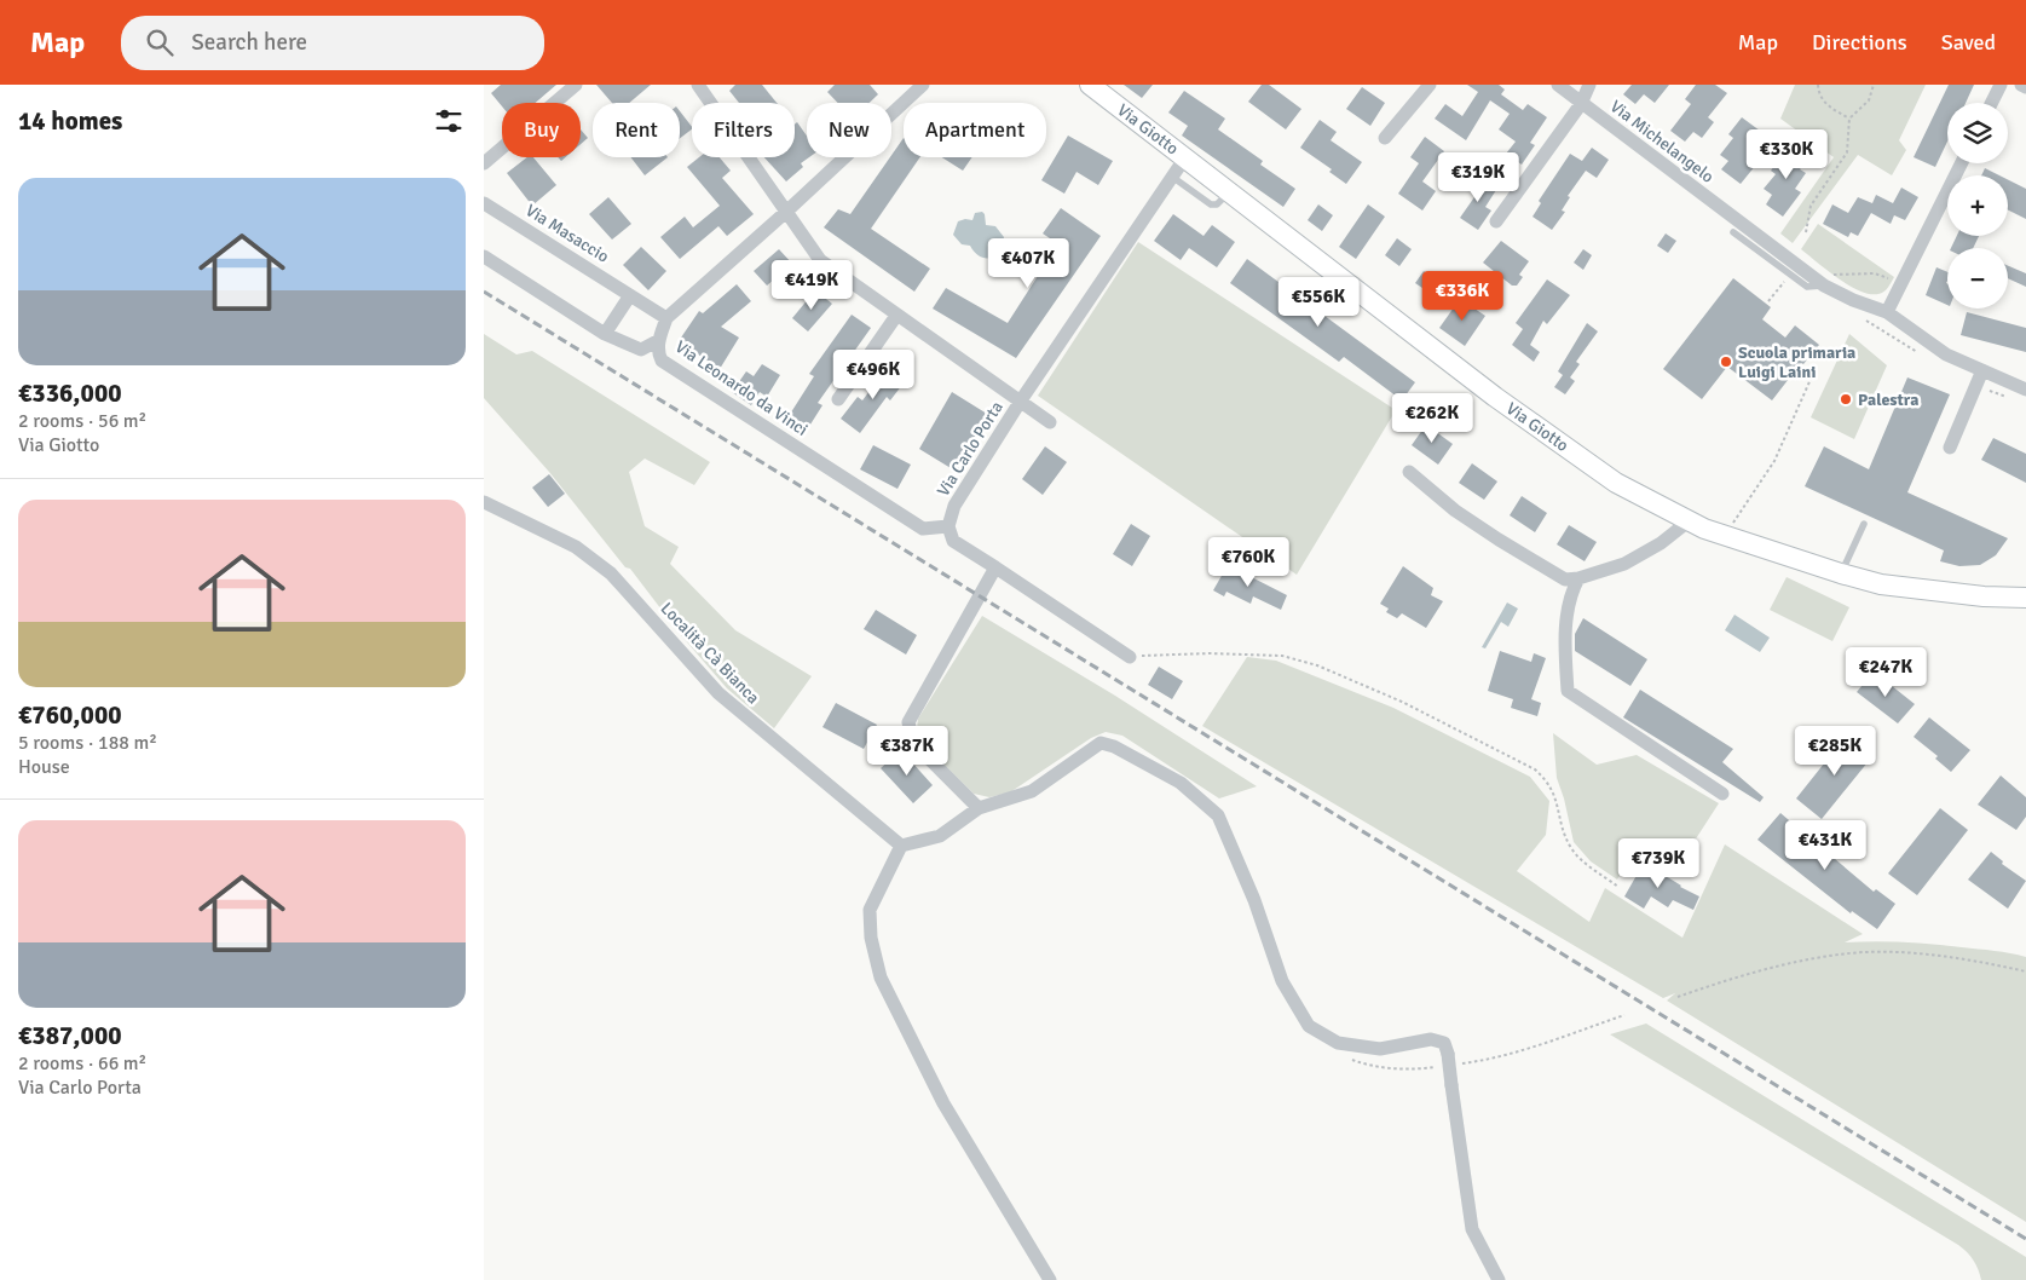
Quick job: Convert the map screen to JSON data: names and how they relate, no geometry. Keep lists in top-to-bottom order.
{
  "streets": {
    "street": [
      "Via Giotto",
      "Via Michelangelo",
      "Via Masaccio",
      "Via Leonardo da Vinci",
      "Via Carlo Porta",
      "Località Cà Bianca"
    ]
  },
  "crossings": [
    ["Via Giotto", "Via Carlo Porta"],
    ["Via Masaccio", "Via Leonardo da Vinci"],
    ["Via Leonardo da Vinci", "Via Carlo Porta"]
  ],
  "places": ["Scuola primaria Luigi Laini", "Palestra"],
  "page": {
    "header": "Map",
    "search": "Search here",
    "nav": ["Map", "Directions", "Saved"],
    "heading": "14 homes",
    "map_buttons": ["+", "−"],
    "chip": [
      "Buy",
      "Rent",
      "Filters",
      "New",
      "Apartment"
    ],
    "price": [
      "€330K",
      "€319K",
      "€407K",
      "€419K",
      "€336K",
      "€556K",
      "€496K",
      "€262K",
      "€760K",
      "€247K",
      "€387K",
      "€285K",
      "€431K",
      "€739K"
    ],
    "list": [
      {
        "name": "€336,000",
        "note": "2 rooms · 56 m² · Via Giotto"
      },
      {
        "name": "€760,000",
        "note": "5 rooms · 188 m² · House"
      },
      {
        "name": "€387,000",
        "note": "2 rooms · 66 m² · Via Carlo Porta"
      }
    ]
  }
}
